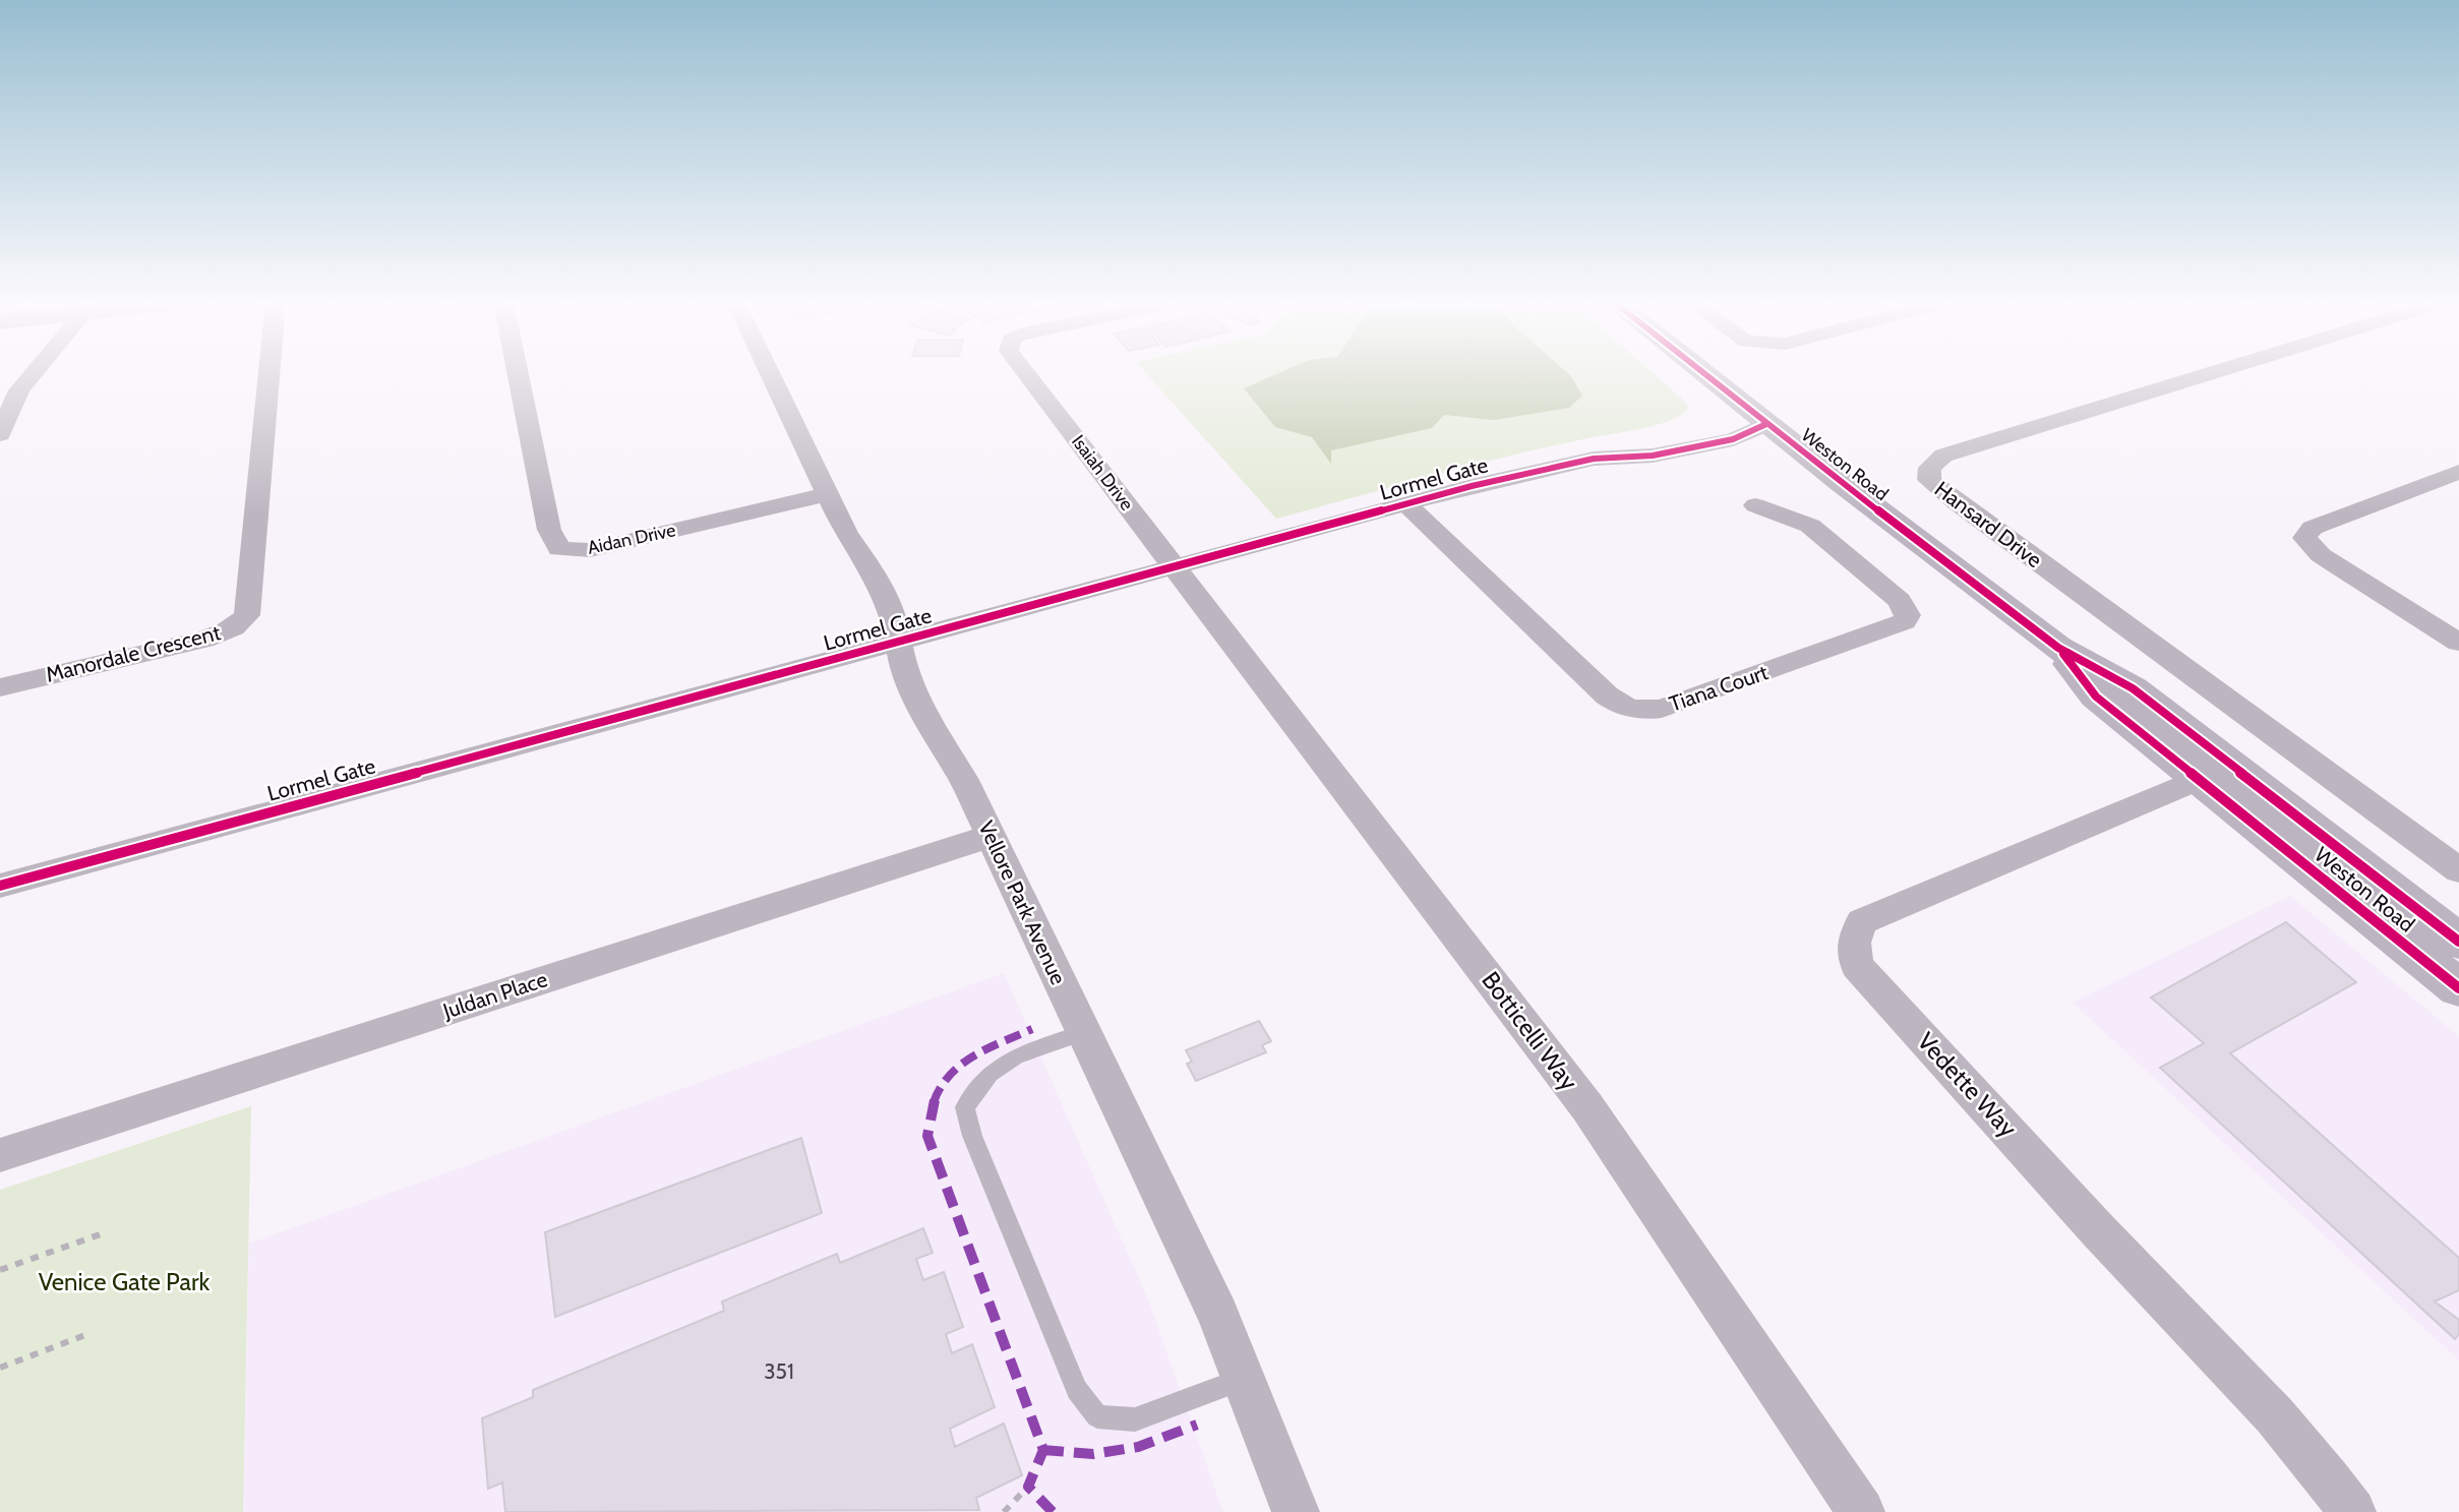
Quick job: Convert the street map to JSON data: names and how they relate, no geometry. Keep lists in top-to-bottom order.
{
  "streets": {
    "main road": ["Weston Road"],
    "street": [
      "Isaiah Drive",
      "Lormel Gate",
      "Hansard Drive",
      "Aidan Drive",
      "Manordale Crescent",
      "Tiana Court",
      "Vellore Park Avenue",
      "Juldan Place",
      "Botticelli Way",
      "Vedette Way"
    ]
  },
  "crossings": [
    ["Weston Road", "Lormel Gate"],
    ["Weston Road", "Vedette Way"],
    ["Isaiah Drive", "Lormel Gate"],
    ["Isaiah Drive", "Botticelli Way"],
    ["Lormel Gate", "Tiana Court"],
    ["Lormel Gate", "Vellore Park Avenue"],
    ["Lormel Gate", "Botticelli Way"],
    ["Aidan Drive", "Vellore Park Avenue"],
    ["Vellore Park Avenue", "Juldan Place"]
  ],
  "parks": ["Venice Gate Park"],
  "house_numbers": ["351"]
}
